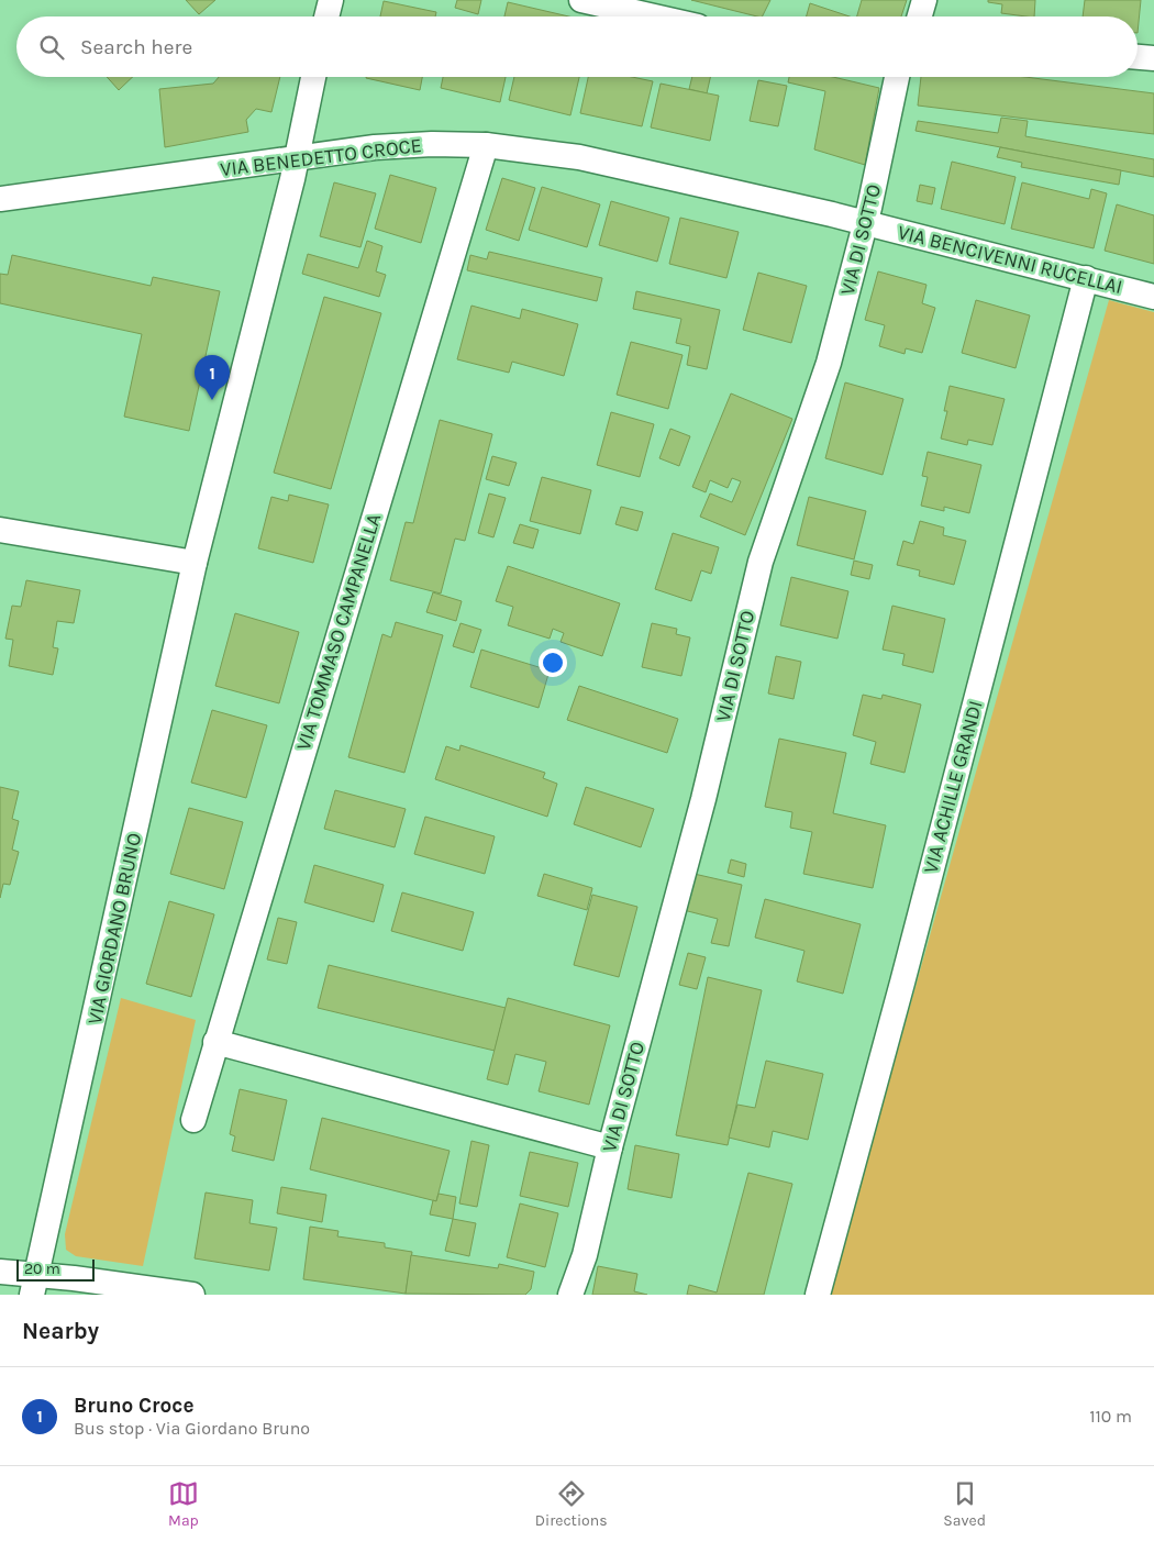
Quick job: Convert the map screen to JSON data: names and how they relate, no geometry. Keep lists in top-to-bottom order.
{
  "streets": {
    "street": [
      "VIA BENEDETTO CROCE",
      "VIA DI SOTTO",
      "VIA BENCIVENNI RUCELLAI",
      "VIA TOMMASO CAMPANELLA",
      "VIA ACHILLE GRANDI",
      "VIA GIORDANO BRUNO"
    ]
  },
  "crossings": [
    ["VIA BENEDETTO CROCE", "VIA DI SOTTO"],
    ["VIA BENEDETTO CROCE", "VIA BENCIVENNI RUCELLAI"],
    ["VIA BENEDETTO CROCE", "VIA TOMMASO CAMPANELLA"],
    ["VIA BENEDETTO CROCE", "VIA GIORDANO BRUNO"],
    ["VIA DI SOTTO", "VIA BENCIVENNI RUCELLAI"],
    ["VIA BENCIVENNI RUCELLAI", "VIA ACHILLE GRANDI"]
  ],
  "scale_bar": "20 m",
  "page": {
    "search": "Search here",
    "pins": "1",
    "scale": "20 m",
    "heading": "Nearby",
    "list": [
      {
        "mark": "1",
        "name": "Bruno Croce",
        "note": "Bus stop · Via Giordano Bruno",
        "value": "110 m"
      }
    ],
    "nav": ["Map", "Directions", "Saved"]
  }
}
